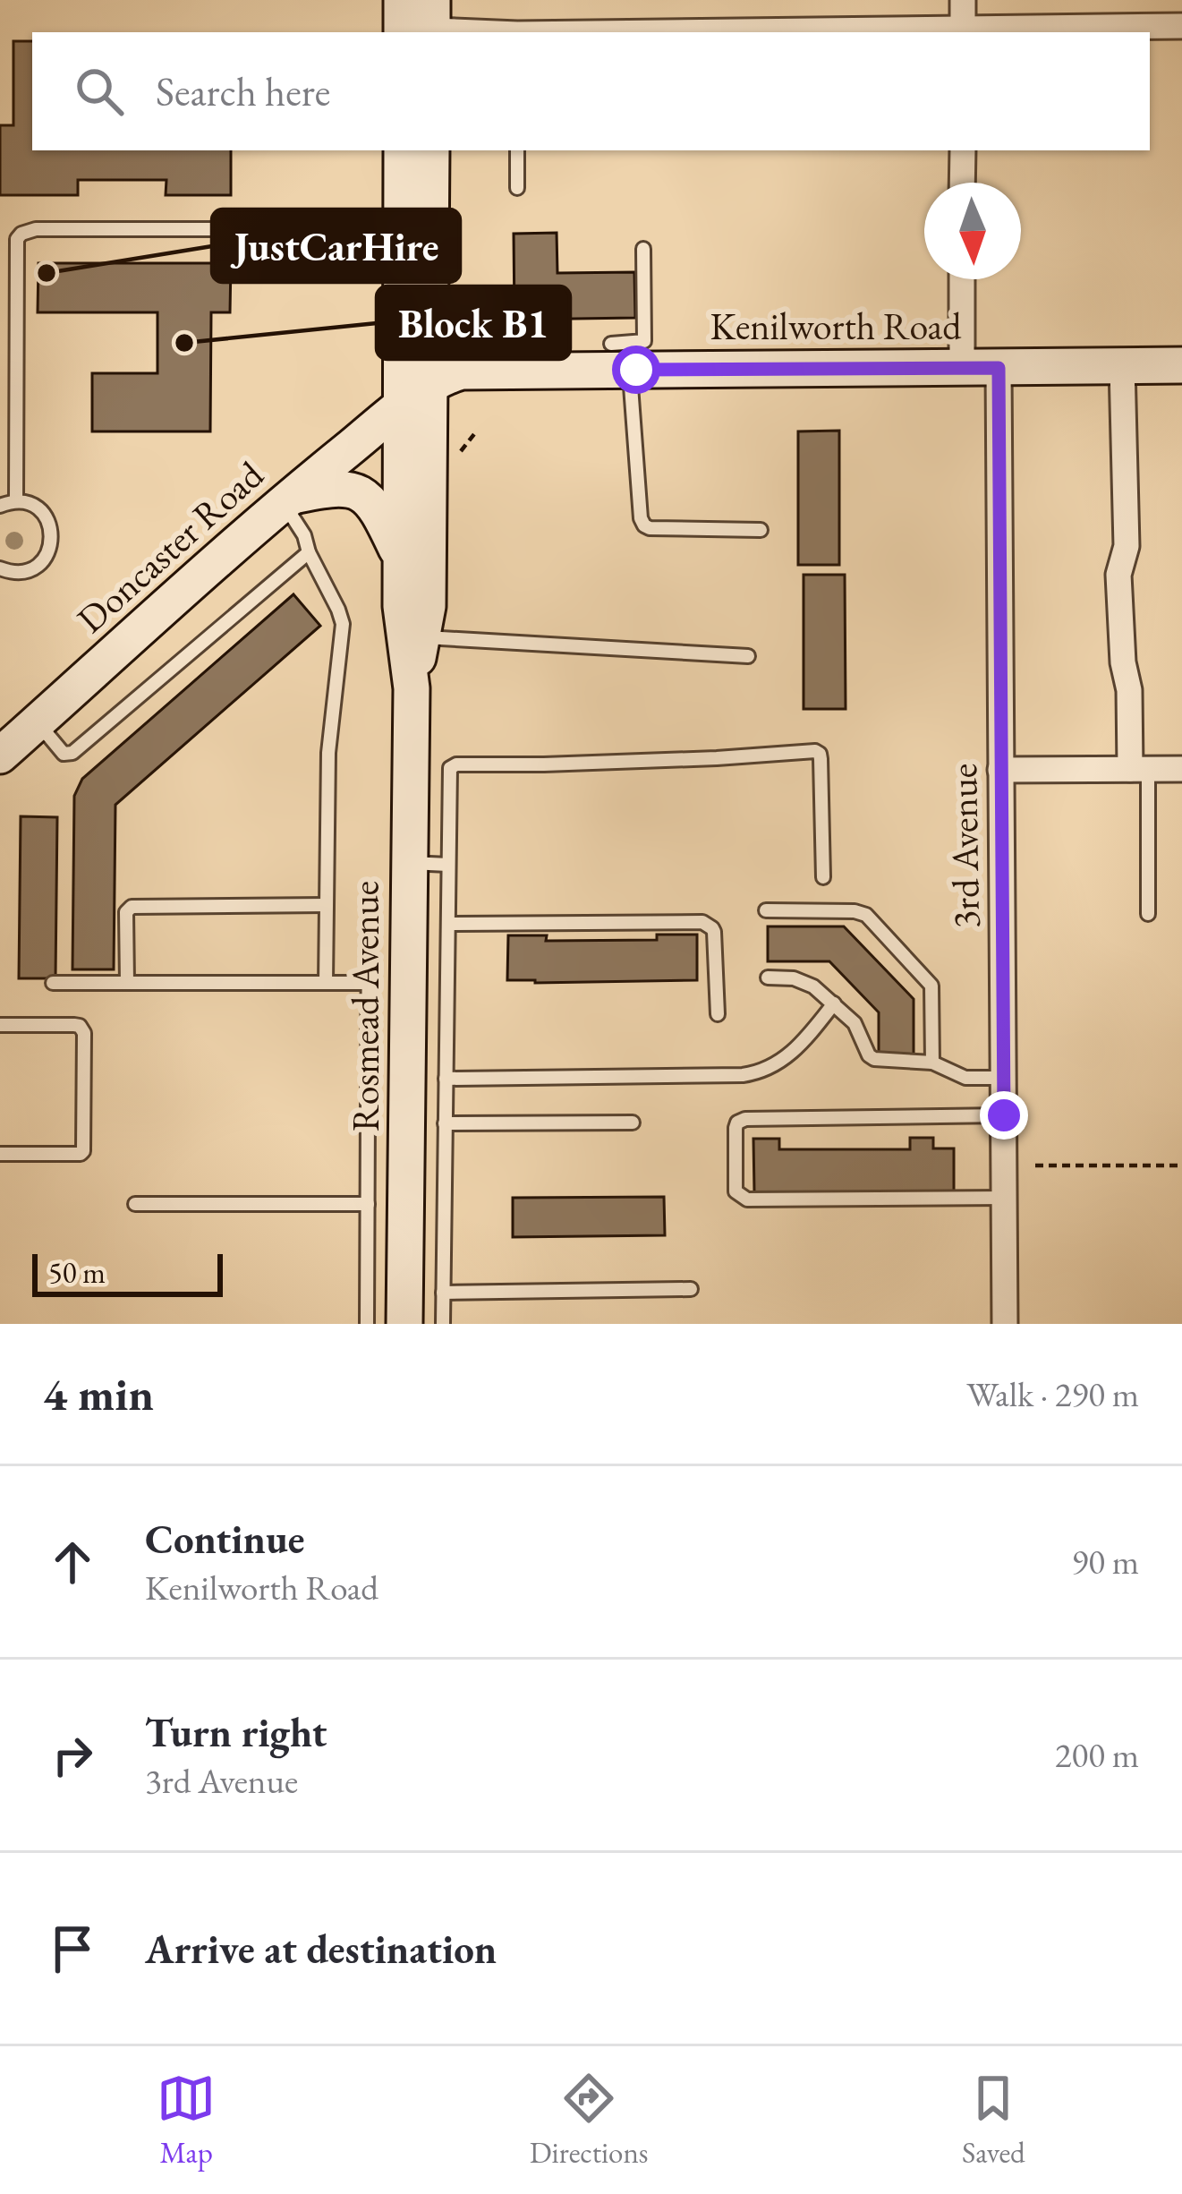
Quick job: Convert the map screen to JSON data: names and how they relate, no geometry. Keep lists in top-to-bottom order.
{
  "streets": {
    "main road": ["Kenilworth Road", "Doncaster Road", "Rosmead Avenue"],
    "street": ["3rd Avenue"]
  },
  "crossings": [
    ["Kenilworth Road", "Doncaster Road"],
    ["Kenilworth Road", "3rd Avenue"],
    ["Kenilworth Road", "Rosmead Avenue"],
    ["Doncaster Road", "Rosmead Avenue"]
  ],
  "places": ["JustCarHire", "Block B1"],
  "scale_bar": "50 m",
  "north": "bottom",
  "page": {
    "search": "Search here",
    "scale": "50 m",
    "heading": ["4 min", "Walk · 290 m"],
    "list": [
      ["Continue", "Kenilworth Road", "90 m"],
      ["Turn right", "3rd Avenue", "200 m"],
      "Arrive at destination"
    ],
    "nav": ["Map", "Directions", "Saved"]
  }
}
